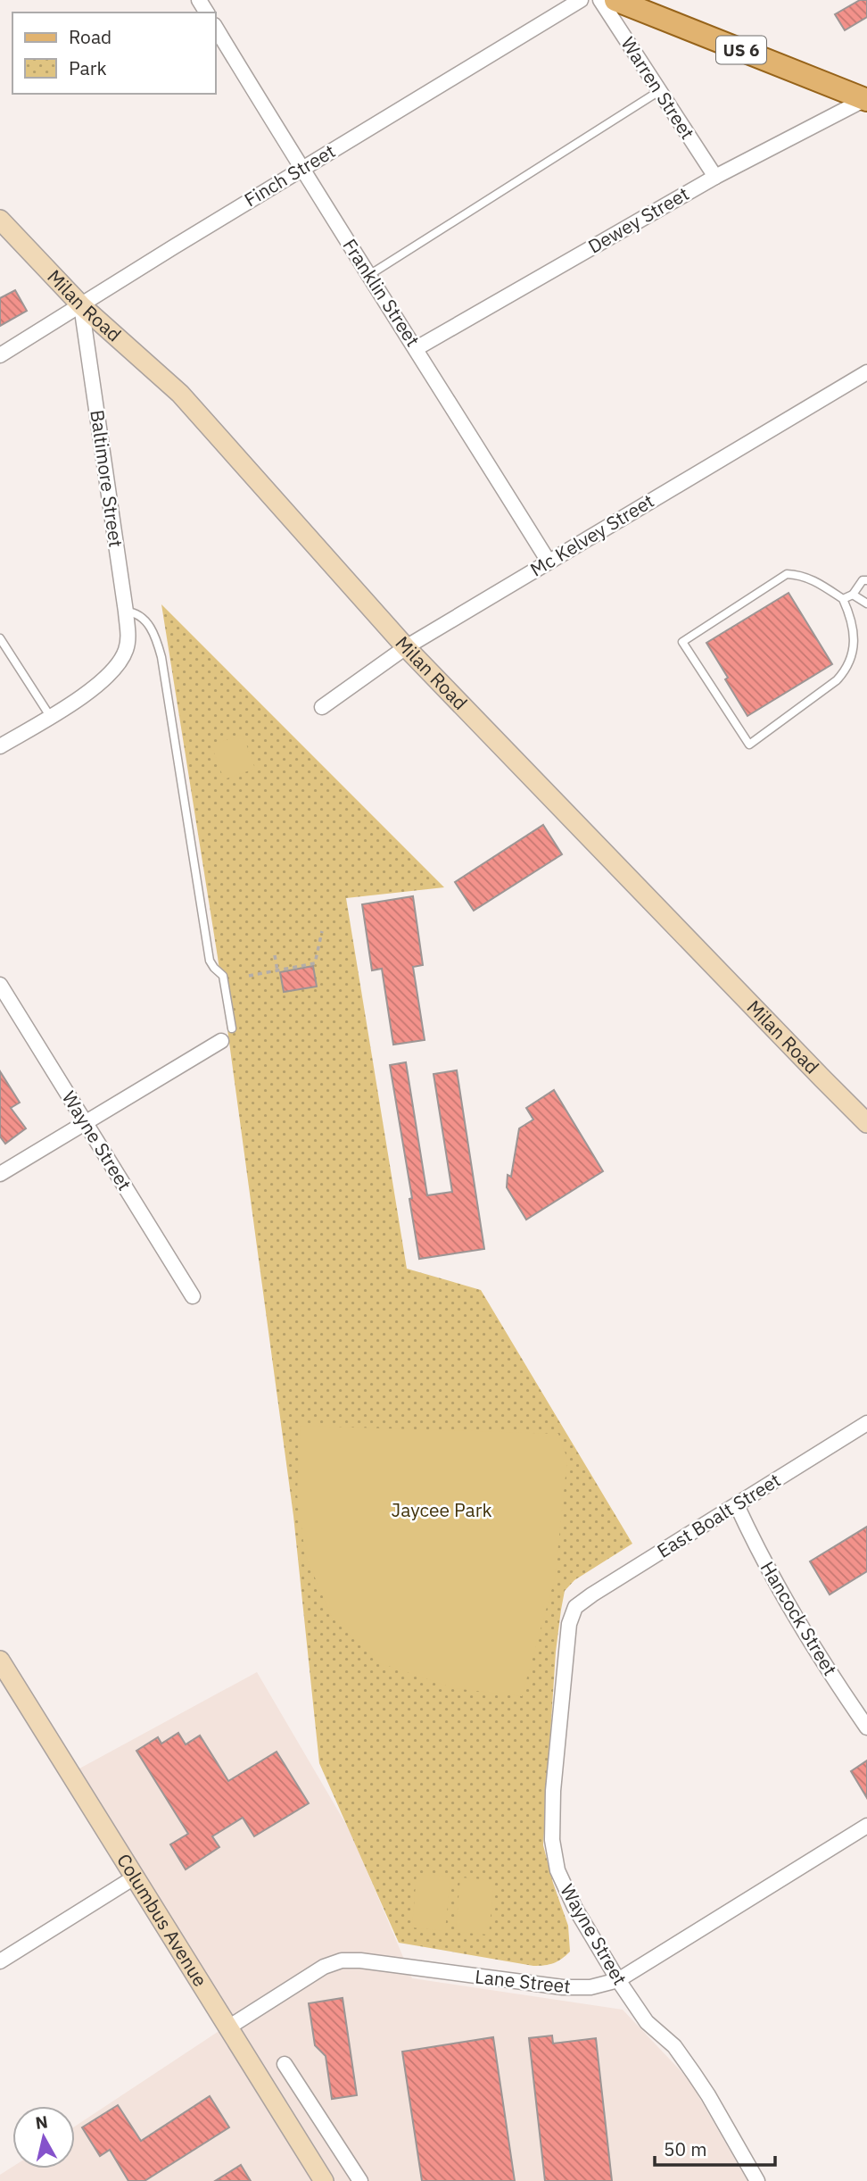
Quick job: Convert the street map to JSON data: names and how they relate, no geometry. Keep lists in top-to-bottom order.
{
  "streets": {
    "main road": ["US 6"],
    "street": [
      "Warren Street",
      "Finch Street",
      "Dewey Street",
      "Franklin Street",
      "Milan Road",
      "Baltimore Street",
      "Mc Kelvey Street",
      "Wayne Street",
      "East Boalt Street",
      "Hancock Street",
      "Columbus Avenue",
      "Lane Street"
    ]
  },
  "crossings": [
    ["US 6", "Dewey Street"],
    ["Warren Street", "Dewey Street"],
    ["Finch Street", "Franklin Street"],
    ["Finch Street", "Milan Road"],
    ["Finch Street", "Baltimore Street"],
    ["Dewey Street", "Franklin Street"],
    ["Franklin Street", "Mc Kelvey Street"],
    ["Milan Road", "Baltimore Street"],
    ["Milan Road", "Mc Kelvey Street"],
    ["Wayne Street", "East Boalt Street"],
    ["Wayne Street", "Lane Street"],
    ["East Boalt Street", "Hancock Street"],
    ["Columbus Avenue", "Lane Street"]
  ],
  "parks": ["Jaycee Park"],
  "legend": ["Road", "Park"],
  "scale_bar": "50 m",
  "north": "top"
}
